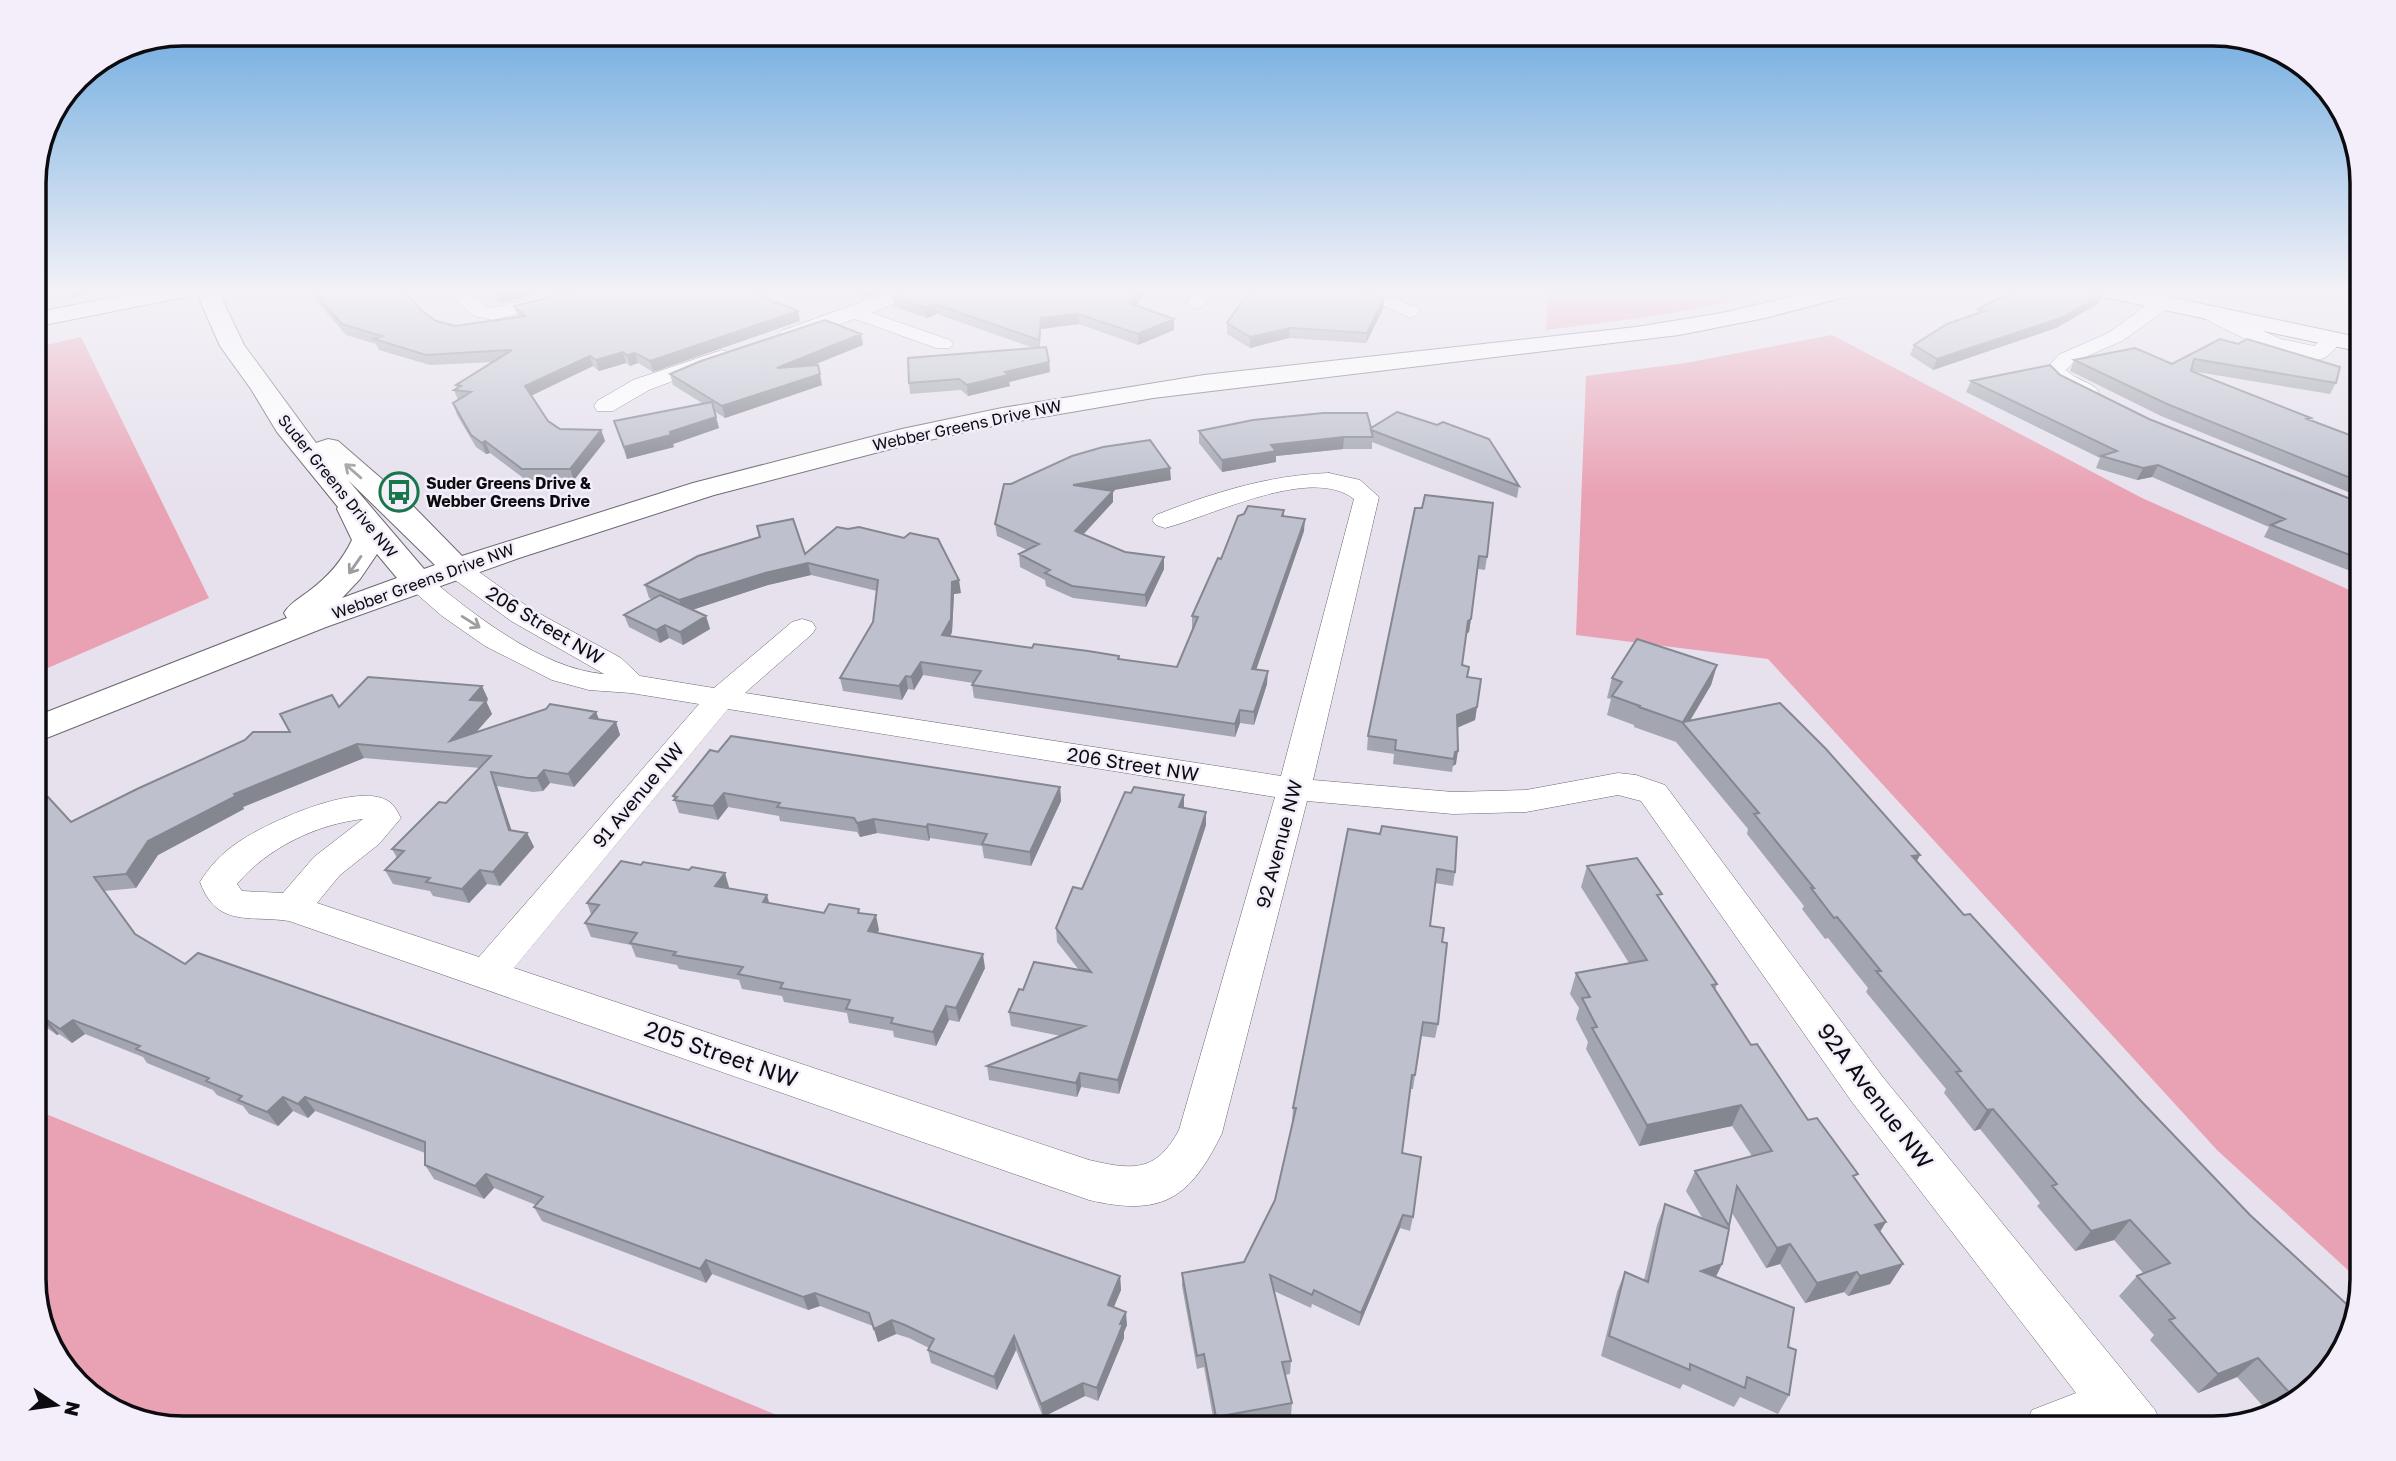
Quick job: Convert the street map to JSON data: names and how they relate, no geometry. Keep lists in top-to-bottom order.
{
  "streets": {
    "main road": ["Webber Greens Drive NW", "Suder Greens Drive NW"],
    "street": [
      "206 Street NW",
      "91 Avenue NW",
      "92 Avenue NW",
      "205 Street NW",
      "92A Avenue NW"
    ]
  },
  "crossings": [
    ["Webber Greens Drive NW", "Suder Greens Drive NW"],
    ["Webber Greens Drive NW", "206 Street NW"],
    ["Suder Greens Drive NW", "206 Street NW"],
    ["206 Street NW", "91 Avenue NW"],
    ["206 Street NW", "92 Avenue NW"],
    ["206 Street NW", "92A Avenue NW"],
    ["91 Avenue NW", "205 Street NW"],
    ["92 Avenue NW", "205 Street NW"]
  ],
  "places": {
    "bus stop": ["Suder Greens Drive & Webber Greens Drive"]
  },
  "north": "right"
}
